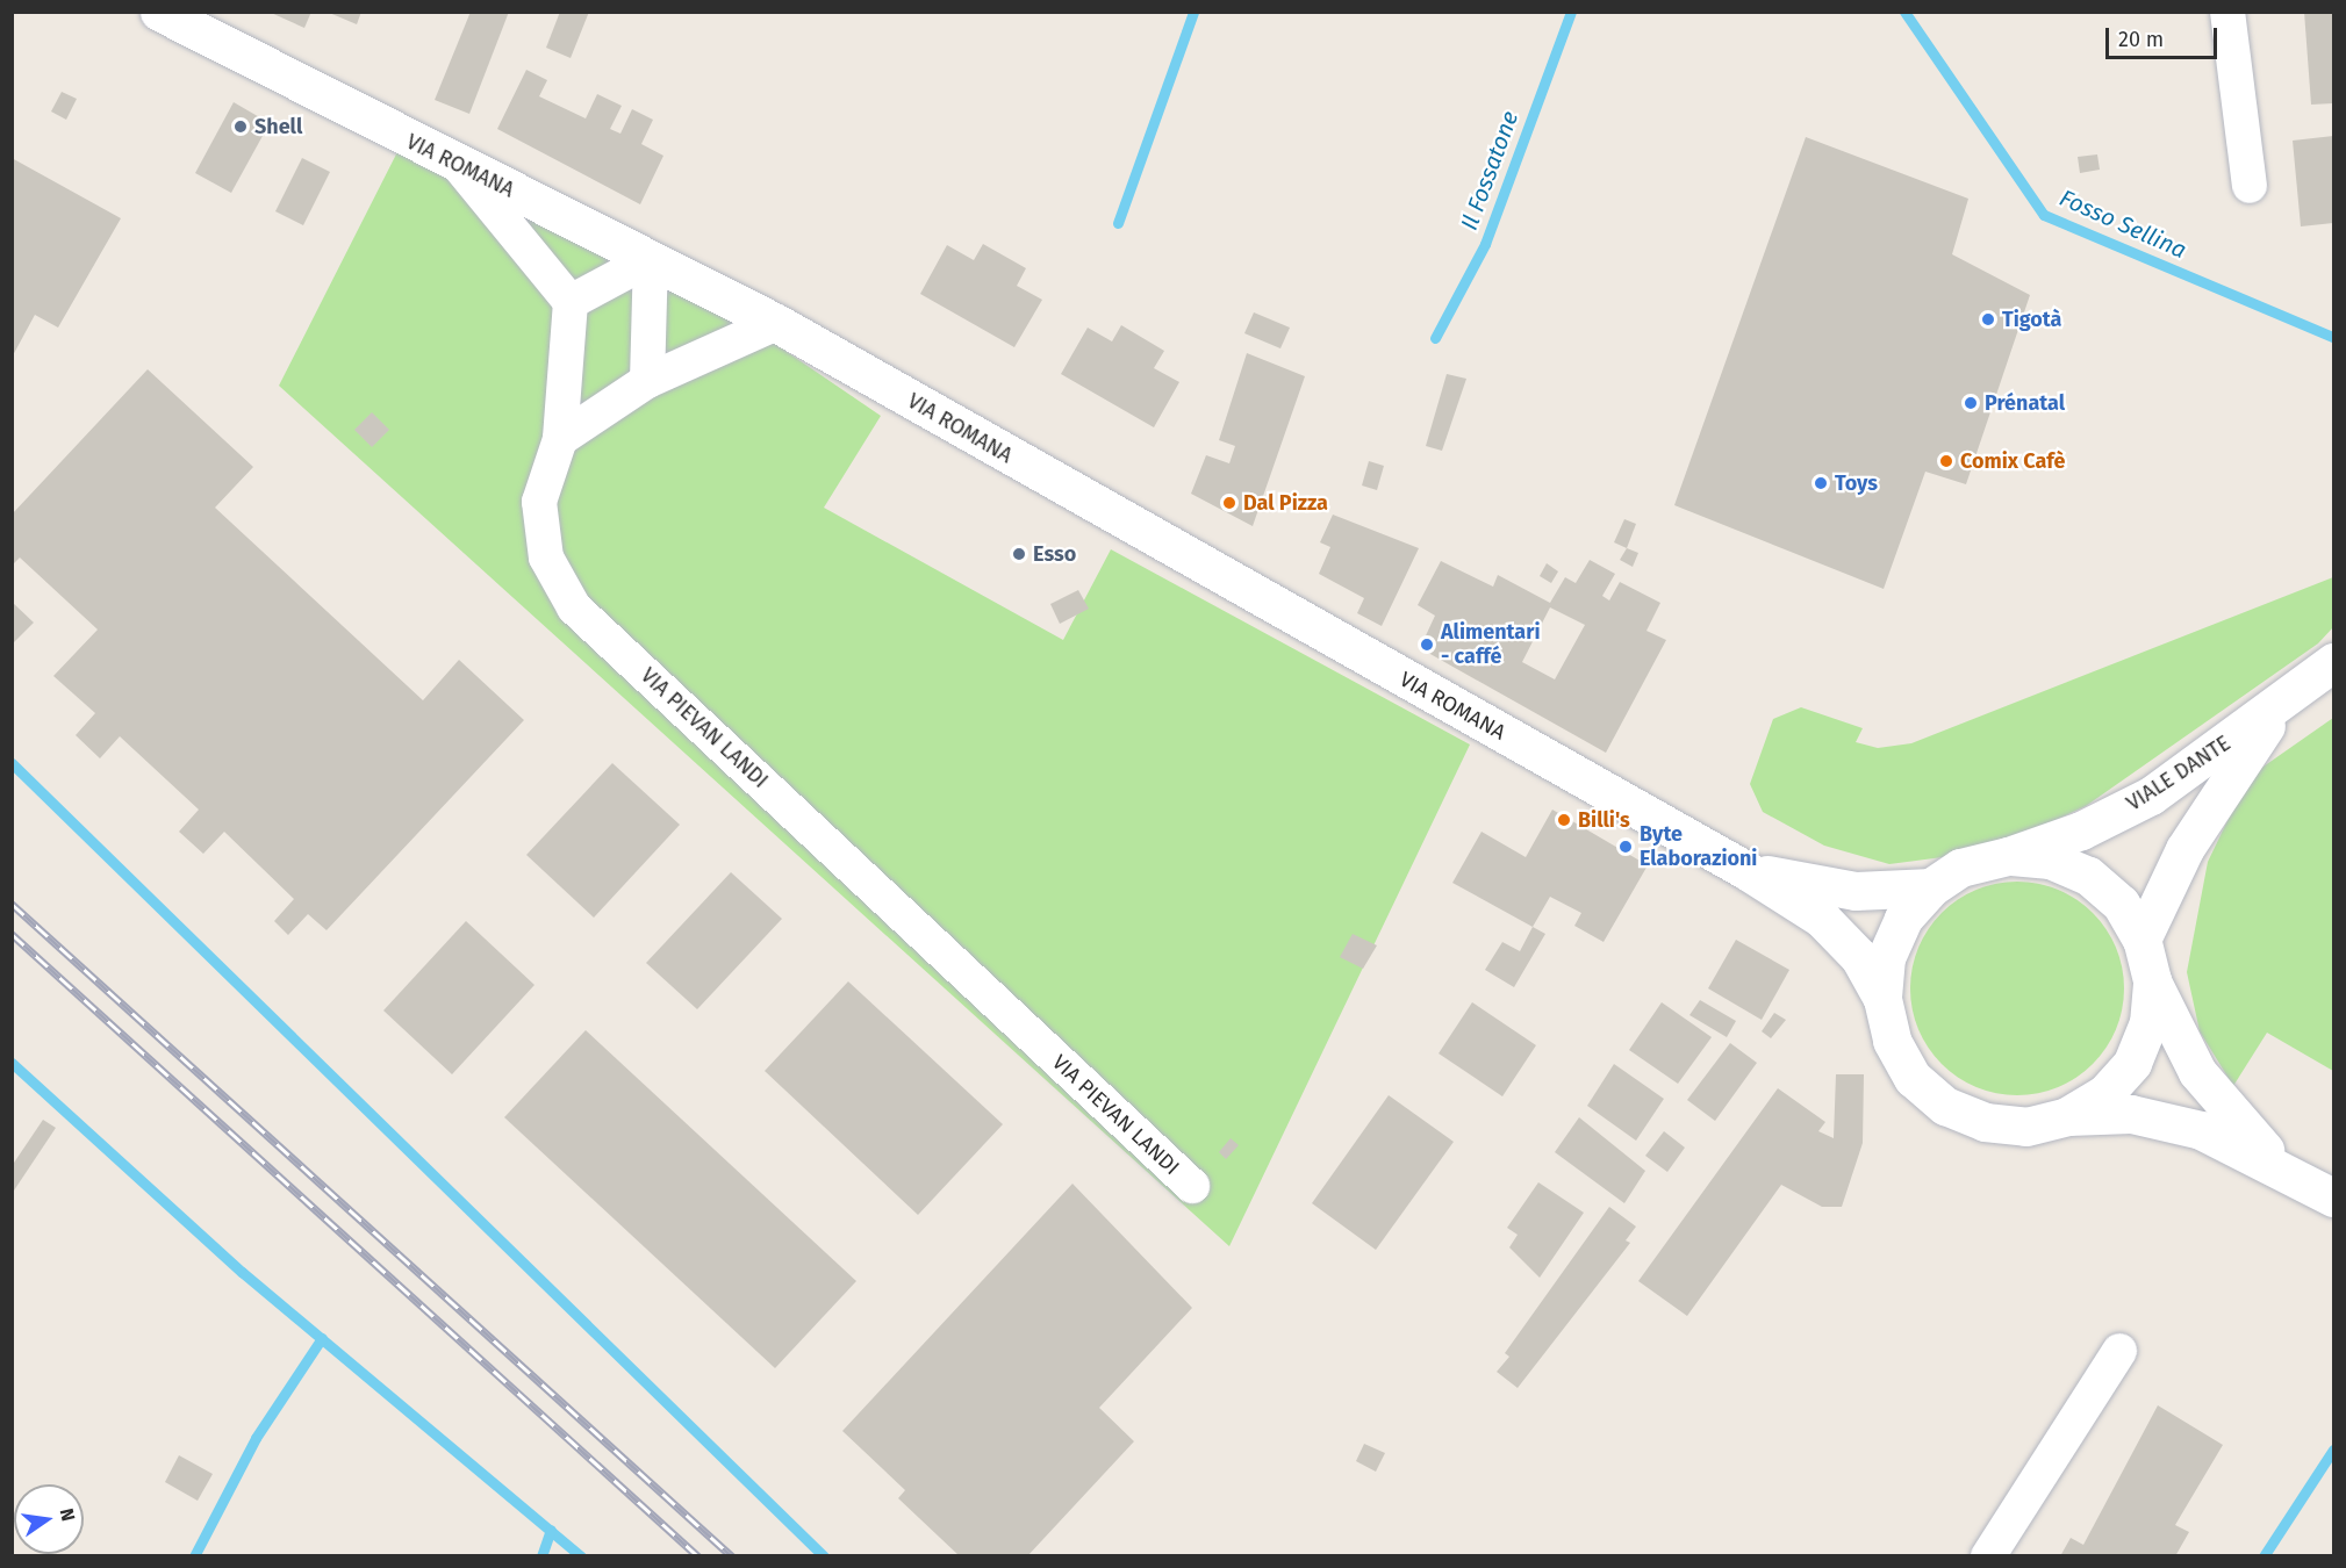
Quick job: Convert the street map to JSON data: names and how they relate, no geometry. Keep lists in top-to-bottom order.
{
  "streets": {
    "main road": ["VIA ROMANA", "VIALE DANTE"],
    "street": ["VIA PIEVAN LANDI"]
  },
  "water": ["Il Fossatone", "Fosso Sellina"],
  "places": [
    "Shell",
    "Tigotà",
    "Prénatal",
    "Comix Cafè",
    "Toys",
    "Dal Pizza",
    "Esso",
    "Alimentari - caffé",
    "Billi's",
    "Byte Elaborazioni"
  ],
  "scale_bar": "20 m",
  "north": "right"
}
